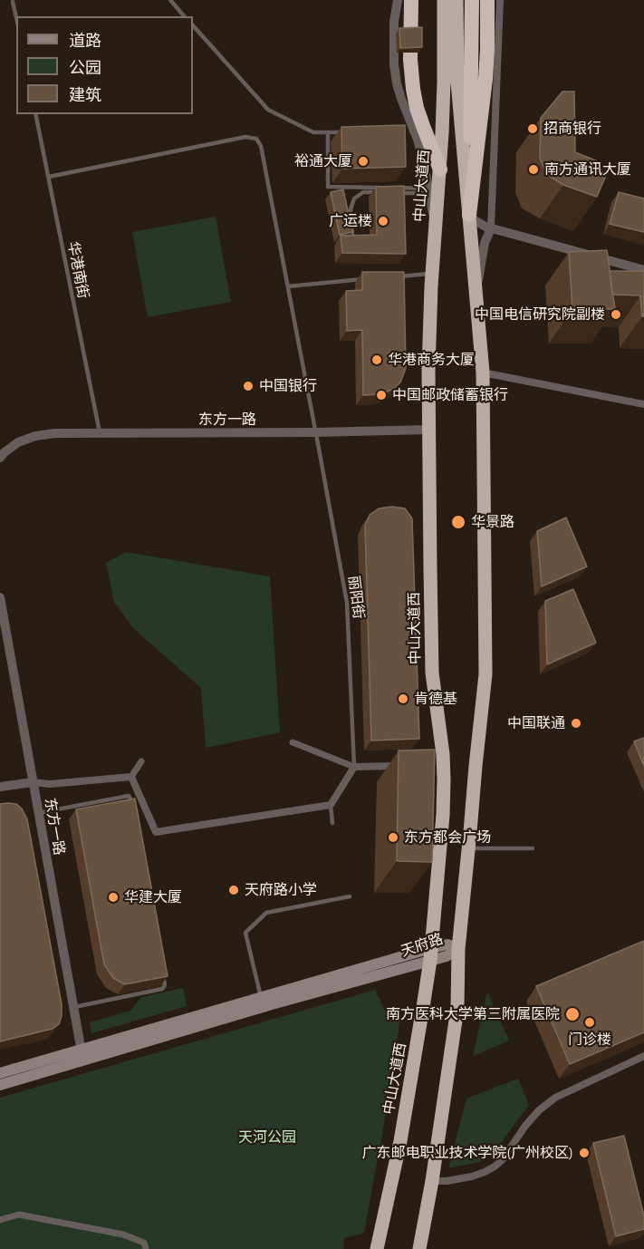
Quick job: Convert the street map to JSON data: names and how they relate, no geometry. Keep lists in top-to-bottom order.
{
  "streets": {
    "highway": ["中山大道西"],
    "main road": ["天府路"],
    "street": ["东方一路"],
    "lane": ["华港南街", "丽阳街"]
  },
  "crossings": [
    ["中山大道西", "东方一路"],
    ["中山大道西", "天府路"],
    ["华港南街", "东方一路"],
    ["华港南街", "丽阳街"],
    ["东方一路", "丽阳街"],
    ["东方一路", "天府路"]
  ],
  "parks": ["天河公园"],
  "places": [
    "招商银行",
    "裕通大厦",
    "南方通讯大厦",
    "广运楼",
    "中国电信研究院副楼",
    "华港商务大厦",
    "中国银行",
    "中国邮政储蓄银行",
    "华景路",
    "肯德基",
    "中国联通",
    "东方都会广场",
    "天府路小学",
    "华建大厦",
    "南方医科大学第三附属医院",
    "门诊楼",
    "广东邮电职业技术学院(广州校区)"
  ],
  "legend": ["道路", "公园", "建筑"]
}
